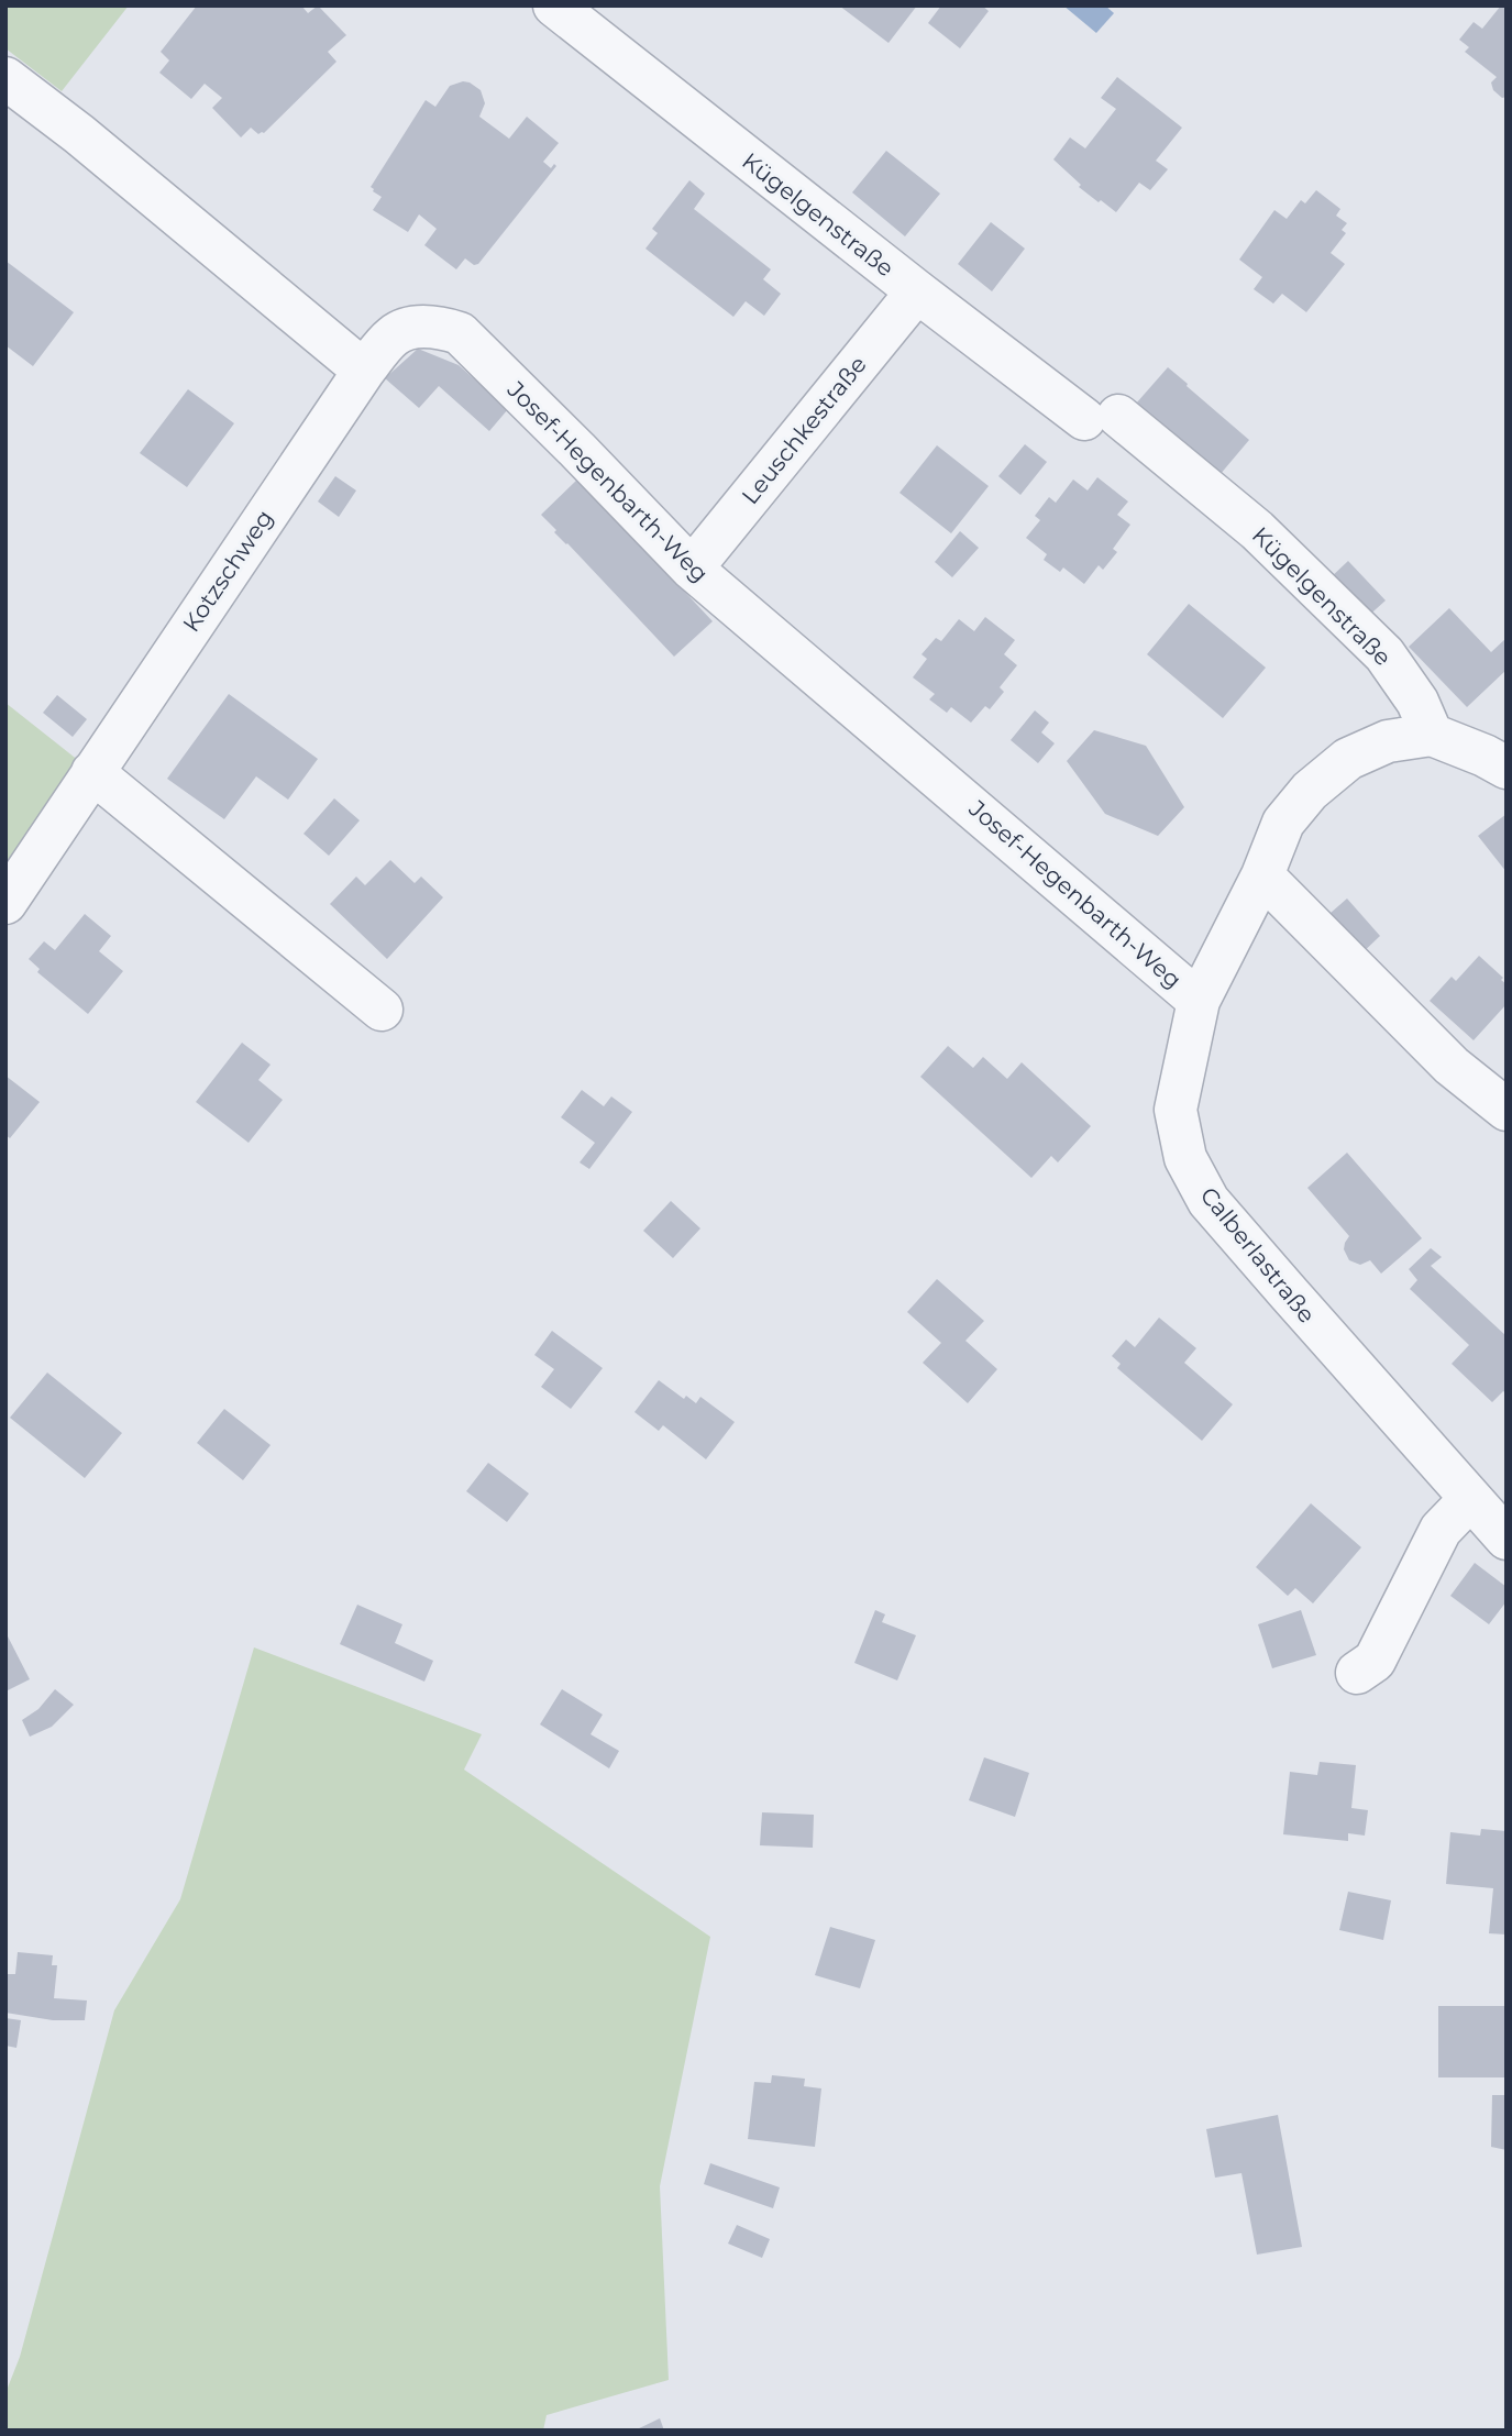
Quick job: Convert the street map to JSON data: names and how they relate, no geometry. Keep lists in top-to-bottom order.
{
  "streets": {
    "street": [
      "Kügelgenstraße",
      "Leuschkestraße",
      "Josef-Hegenbarth-Weg",
      "Kotzschweg",
      "Calberlastraße"
    ]
  },
  "crossings": [
    ["Kügelgenstraße", "Leuschkestraße"],
    ["Kügelgenstraße", "Calberlastraße"],
    ["Leuschkestraße", "Josef-Hegenbarth-Weg"],
    ["Josef-Hegenbarth-Weg", "Kotzschweg"],
    ["Josef-Hegenbarth-Weg", "Calberlastraße"]
  ]
}
